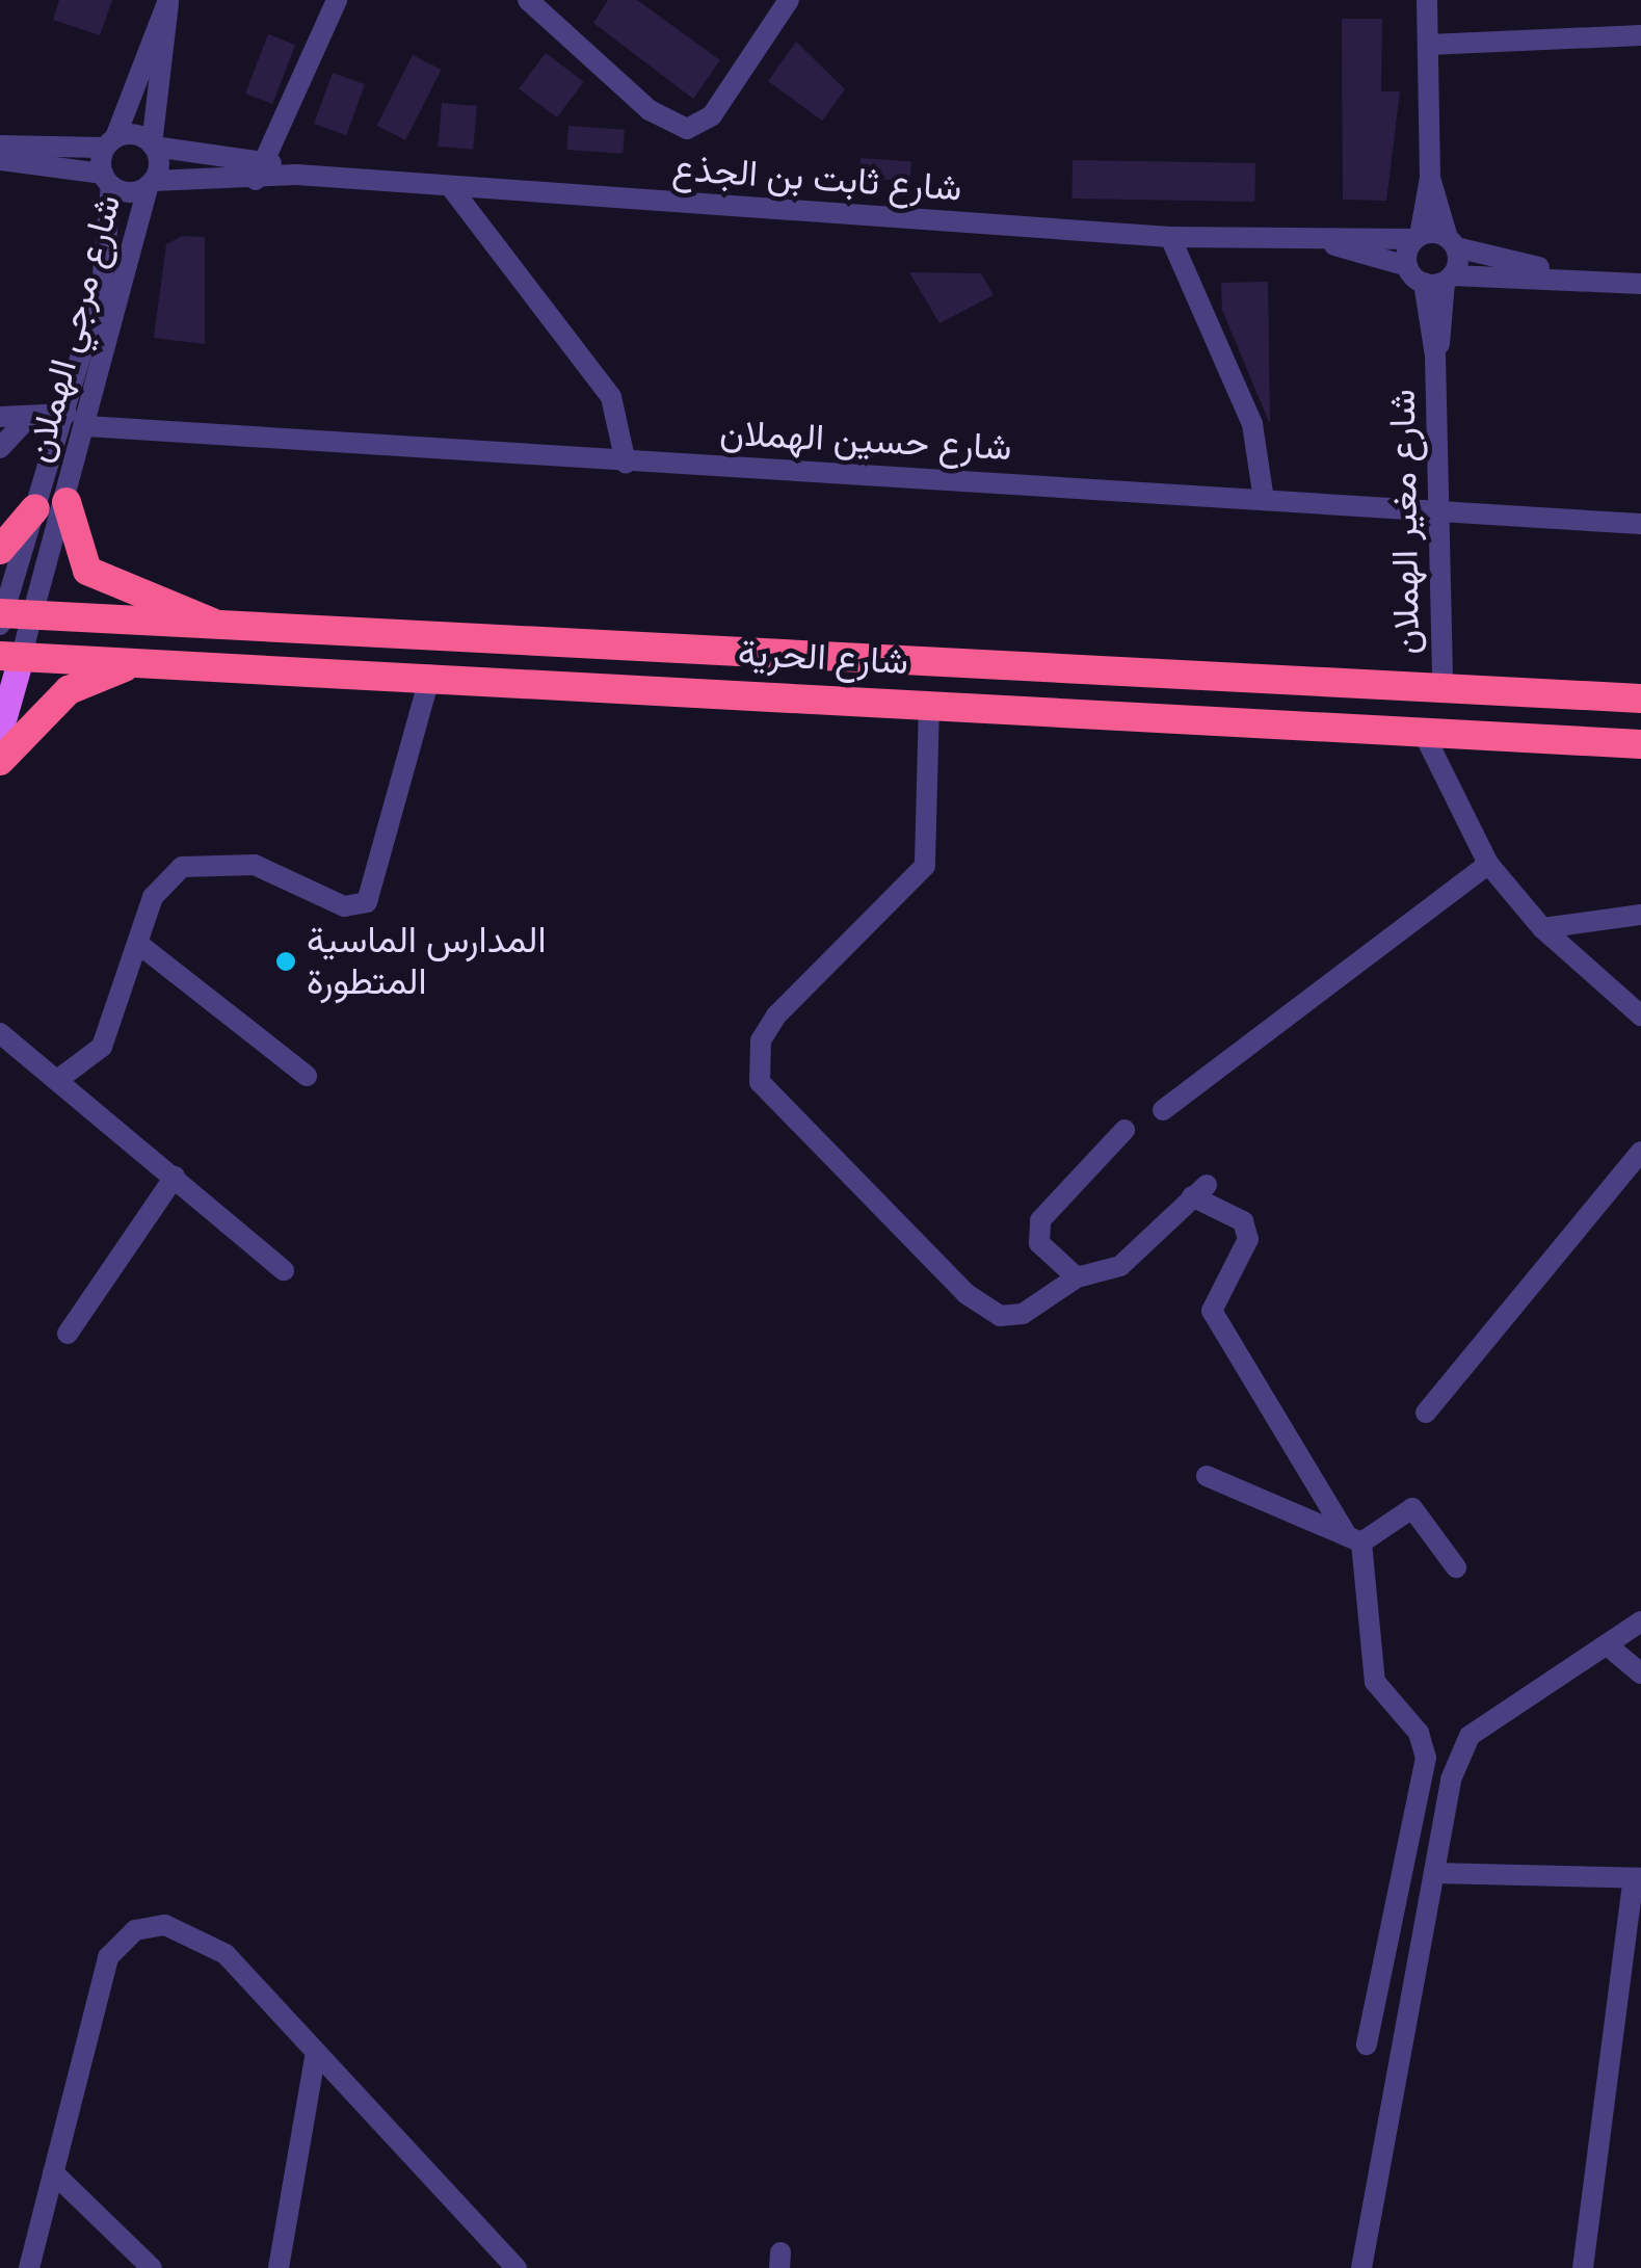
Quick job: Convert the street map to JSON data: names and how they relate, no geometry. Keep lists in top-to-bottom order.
{
  "streets": {
    "highway": ["شارع الحرية"],
    "main road": ["شارع مرجي الهملان"],
    "street": ["شارع ثابت بن الجذع", "شارع حسين الهملان", "شارع مغير الهملان"]
  },
  "crossings": [
    ["شارع ثابت بن الجذع", "شارع مرجي الهملان"],
    ["شارع ثابت بن الجذع", "شارع مغير الهملان"],
    ["شارع مرجي الهملان", "شارع حسين الهملان"],
    ["شارع مرجي الهملان", "شارع الحرية"],
    ["شارع حسين الهملان", "شارع مغير الهملان"],
    ["شارع مغير الهملان", "شارع الحرية"]
  ],
  "places": ["المدارس الماسية المتطورة"]
}
